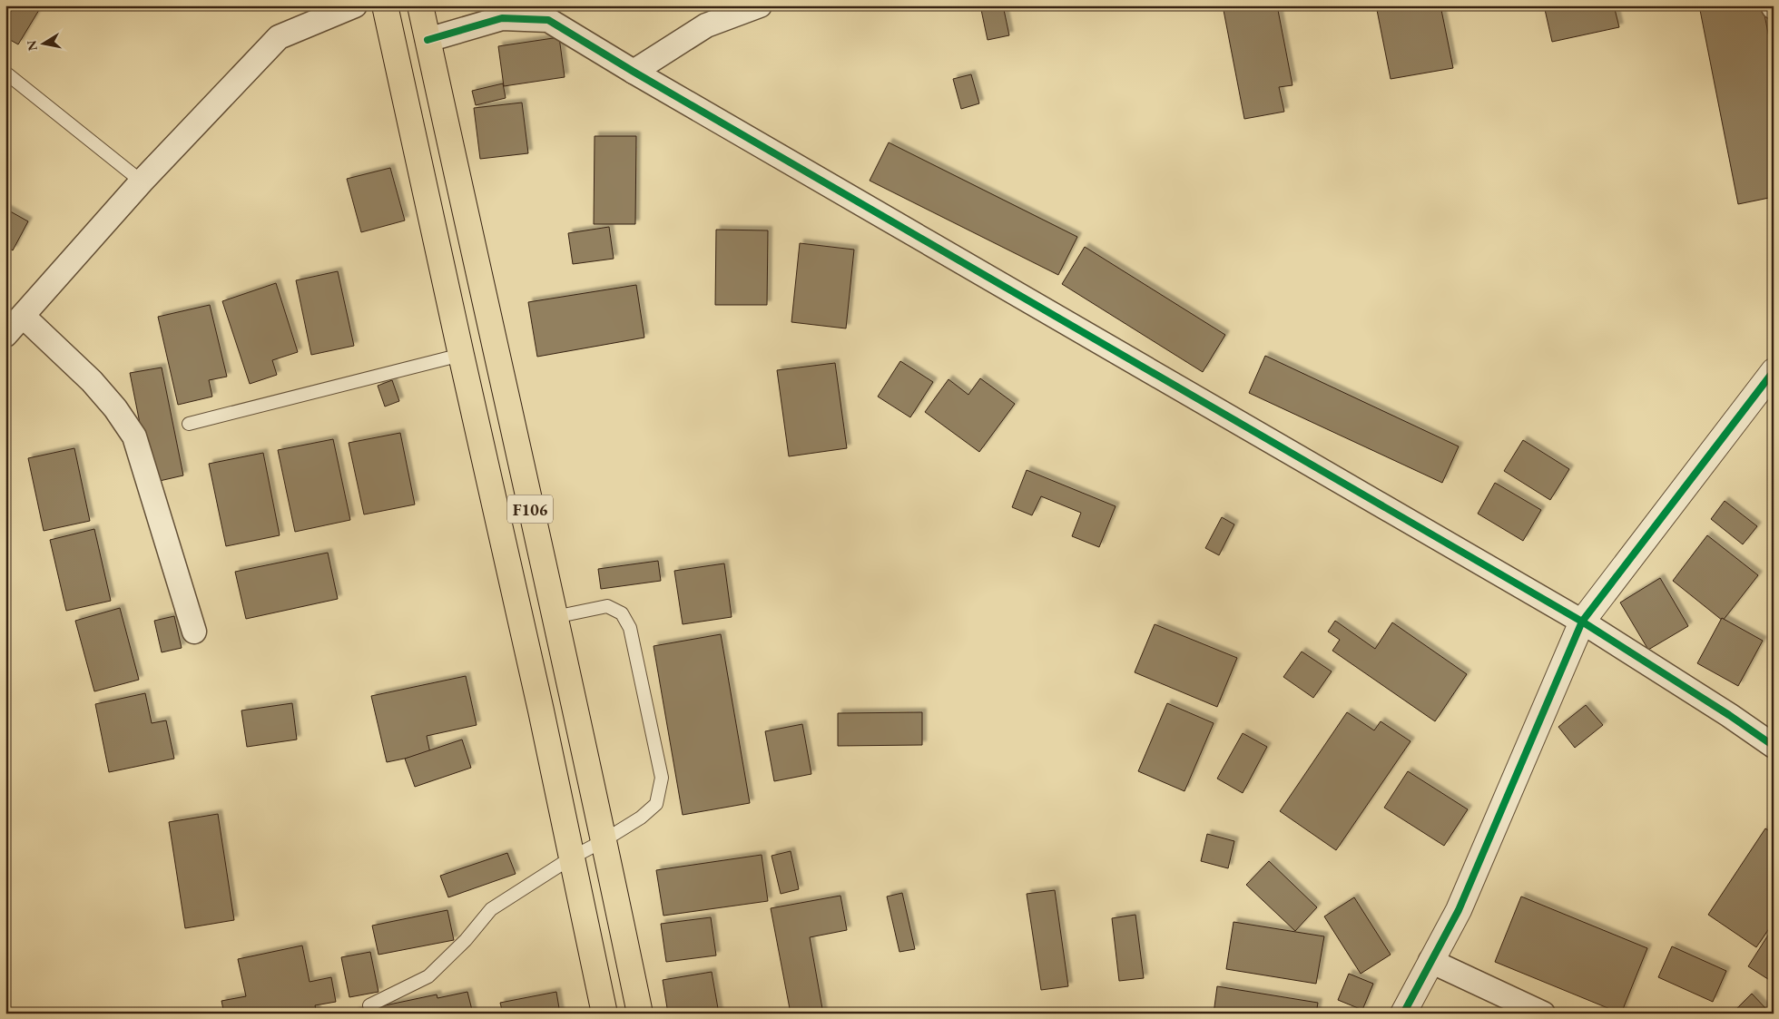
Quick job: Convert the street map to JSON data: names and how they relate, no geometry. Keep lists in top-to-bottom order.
{
  "streets": {
    "main road": ["F106"]
  },
  "north": "left"
}
